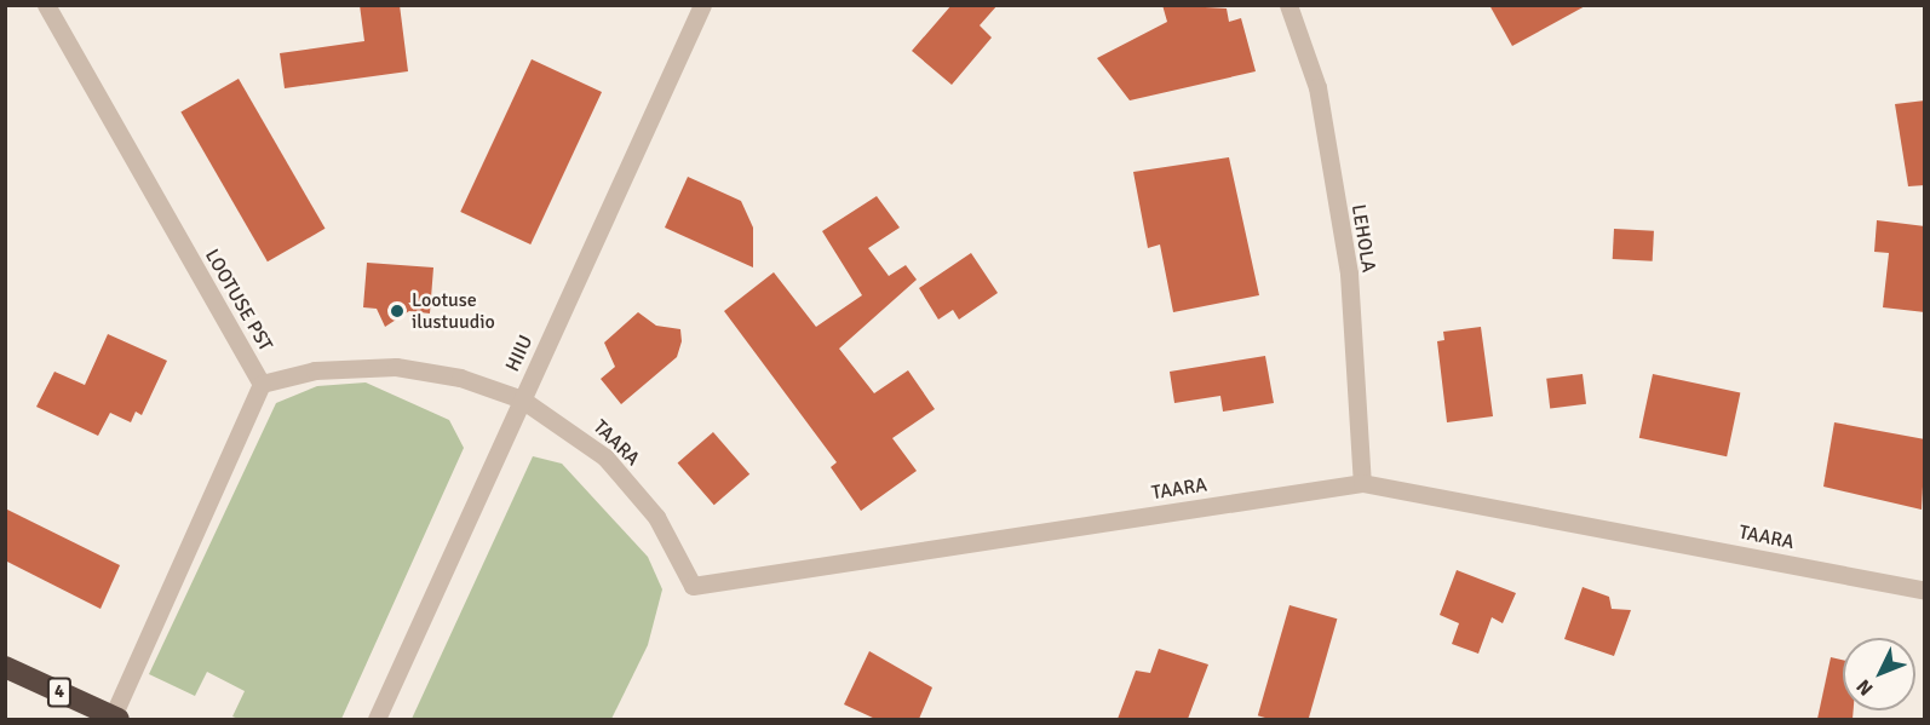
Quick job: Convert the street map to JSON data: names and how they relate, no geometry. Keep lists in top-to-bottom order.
{
  "streets": {
    "highway": ["4"],
    "street": [
      "LEHOLA",
      "LOOTUSE PST",
      "HIIU",
      "TAARA"
    ]
  },
  "crossings": [
    ["LEHOLA", "TAARA"],
    ["LOOTUSE PST", "HIIU"],
    ["LOOTUSE PST", "TAARA"],
    ["HIIU", "TAARA"]
  ],
  "places": ["Lootuse ilustuudio"],
  "north": "bottom left"
}
